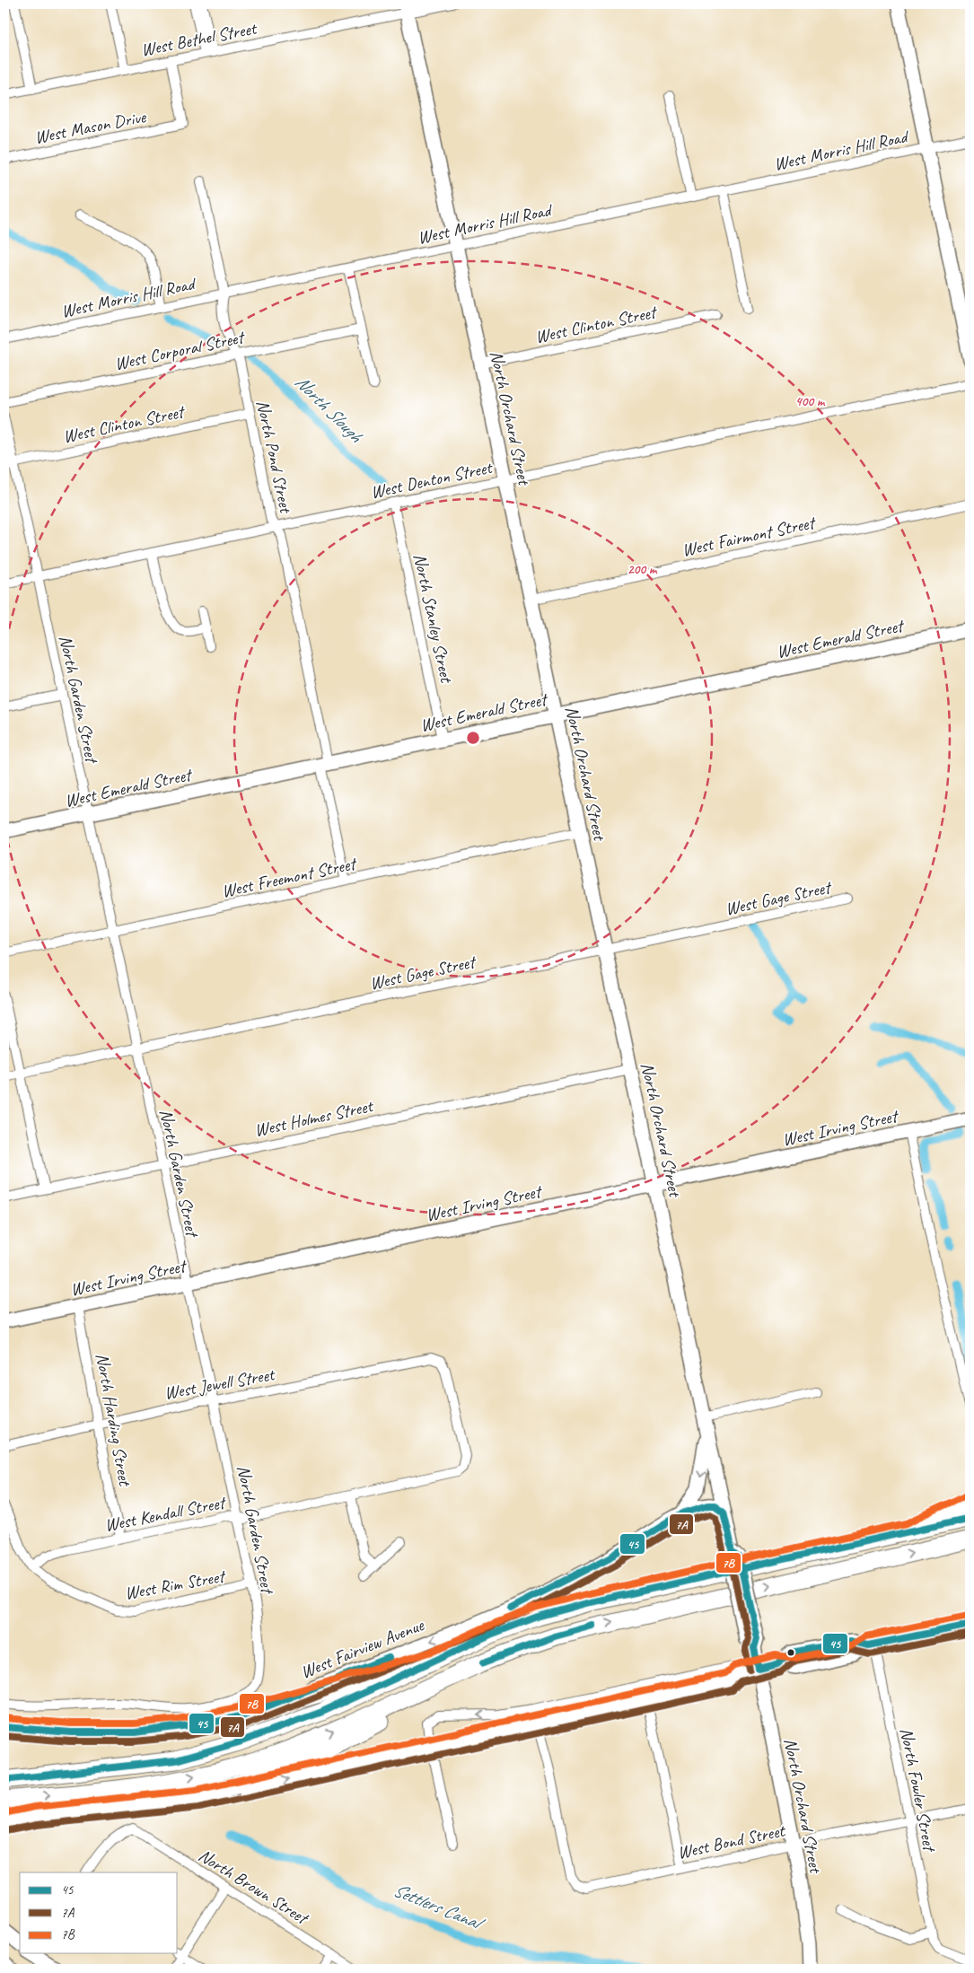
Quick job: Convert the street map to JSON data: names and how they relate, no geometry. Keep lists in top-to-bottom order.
{
  "streets": {
    "main road": [
      "North Orchard Street",
      "West Emerald Street",
      "West Irving Street",
      "West Fairview Avenue"
    ],
    "street": [
      "West Bethel Street",
      "West Mason Drive",
      "West Morris Hill Road",
      "West Clinton Street",
      "West Corporal Street",
      "North Pond Street",
      "West Denton Street",
      "West Fairmont Street",
      "North Stanley Street",
      "North Garden Street",
      "West Freemont Street",
      "West Gage Street",
      "West Holmes Street",
      "West Jewell Street",
      "North Harding Street",
      "West Kendall Street",
      "West Rim Street",
      "North Fowler Street",
      "West Bond Street",
      "North Brown Street"
    ]
  },
  "crossings": [
    ["West Bethel Street", "West Mason Drive"],
    ["West Bethel Street", "North Orchard Street"],
    ["West Morris Hill Road", "North Orchard Street"],
    ["West Morris Hill Road", "North Pond Street"],
    ["West Clinton Street", "North Orchard Street"],
    ["West Clinton Street", "North Pond Street"],
    ["West Clinton Street", "North Garden Street"],
    ["West Corporal Street", "North Pond Street"],
    ["North Orchard Street", "West Denton Street"],
    ["North Orchard Street", "West Fairmont Street"],
    ["North Orchard Street", "West Emerald Street"],
    ["North Orchard Street", "West Freemont Street"],
    ["North Orchard Street", "West Gage Street"],
    ["North Orchard Street", "West Holmes Street"],
    ["North Orchard Street", "West Irving Street"],
    ["North Orchard Street", "West Bond Street"],
    ["North Pond Street", "West Denton Street"],
    ["North Pond Street", "West Emerald Street"],
    ["North Pond Street", "West Freemont Street"],
    ["West Denton Street", "North Stanley Street"],
    ["West Denton Street", "North Garden Street"],
    ["North Stanley Street", "West Emerald Street"],
    ["West Emerald Street", "North Garden Street"],
    ["North Garden Street", "West Freemont Street"],
    ["North Garden Street", "West Gage Street"],
    ["North Garden Street", "West Holmes Street"],
    ["North Garden Street", "West Irving Street"],
    ["North Garden Street", "West Jewell Street"],
    ["North Garden Street", "West Kendall Street"],
    ["North Garden Street", "West Rim Street"],
    ["West Irving Street", "North Harding Street"],
    ["West Jewell Street", "North Harding Street"],
    ["West Jewell Street", "West Kendall Street"],
    ["North Harding Street", "West Kendall Street"],
    ["West Kendall Street", "West Rim Street"],
    ["North Fowler Street", "West Bond Street"]
  ],
  "water": ["North Slough", "Settlers Canal"],
  "lines": ["transit line 7B", "transit line 45", "transit line 7A"],
  "legend": ["45", "7A", "7B"],
  "rings": ["400 m", "200 m"]
}
